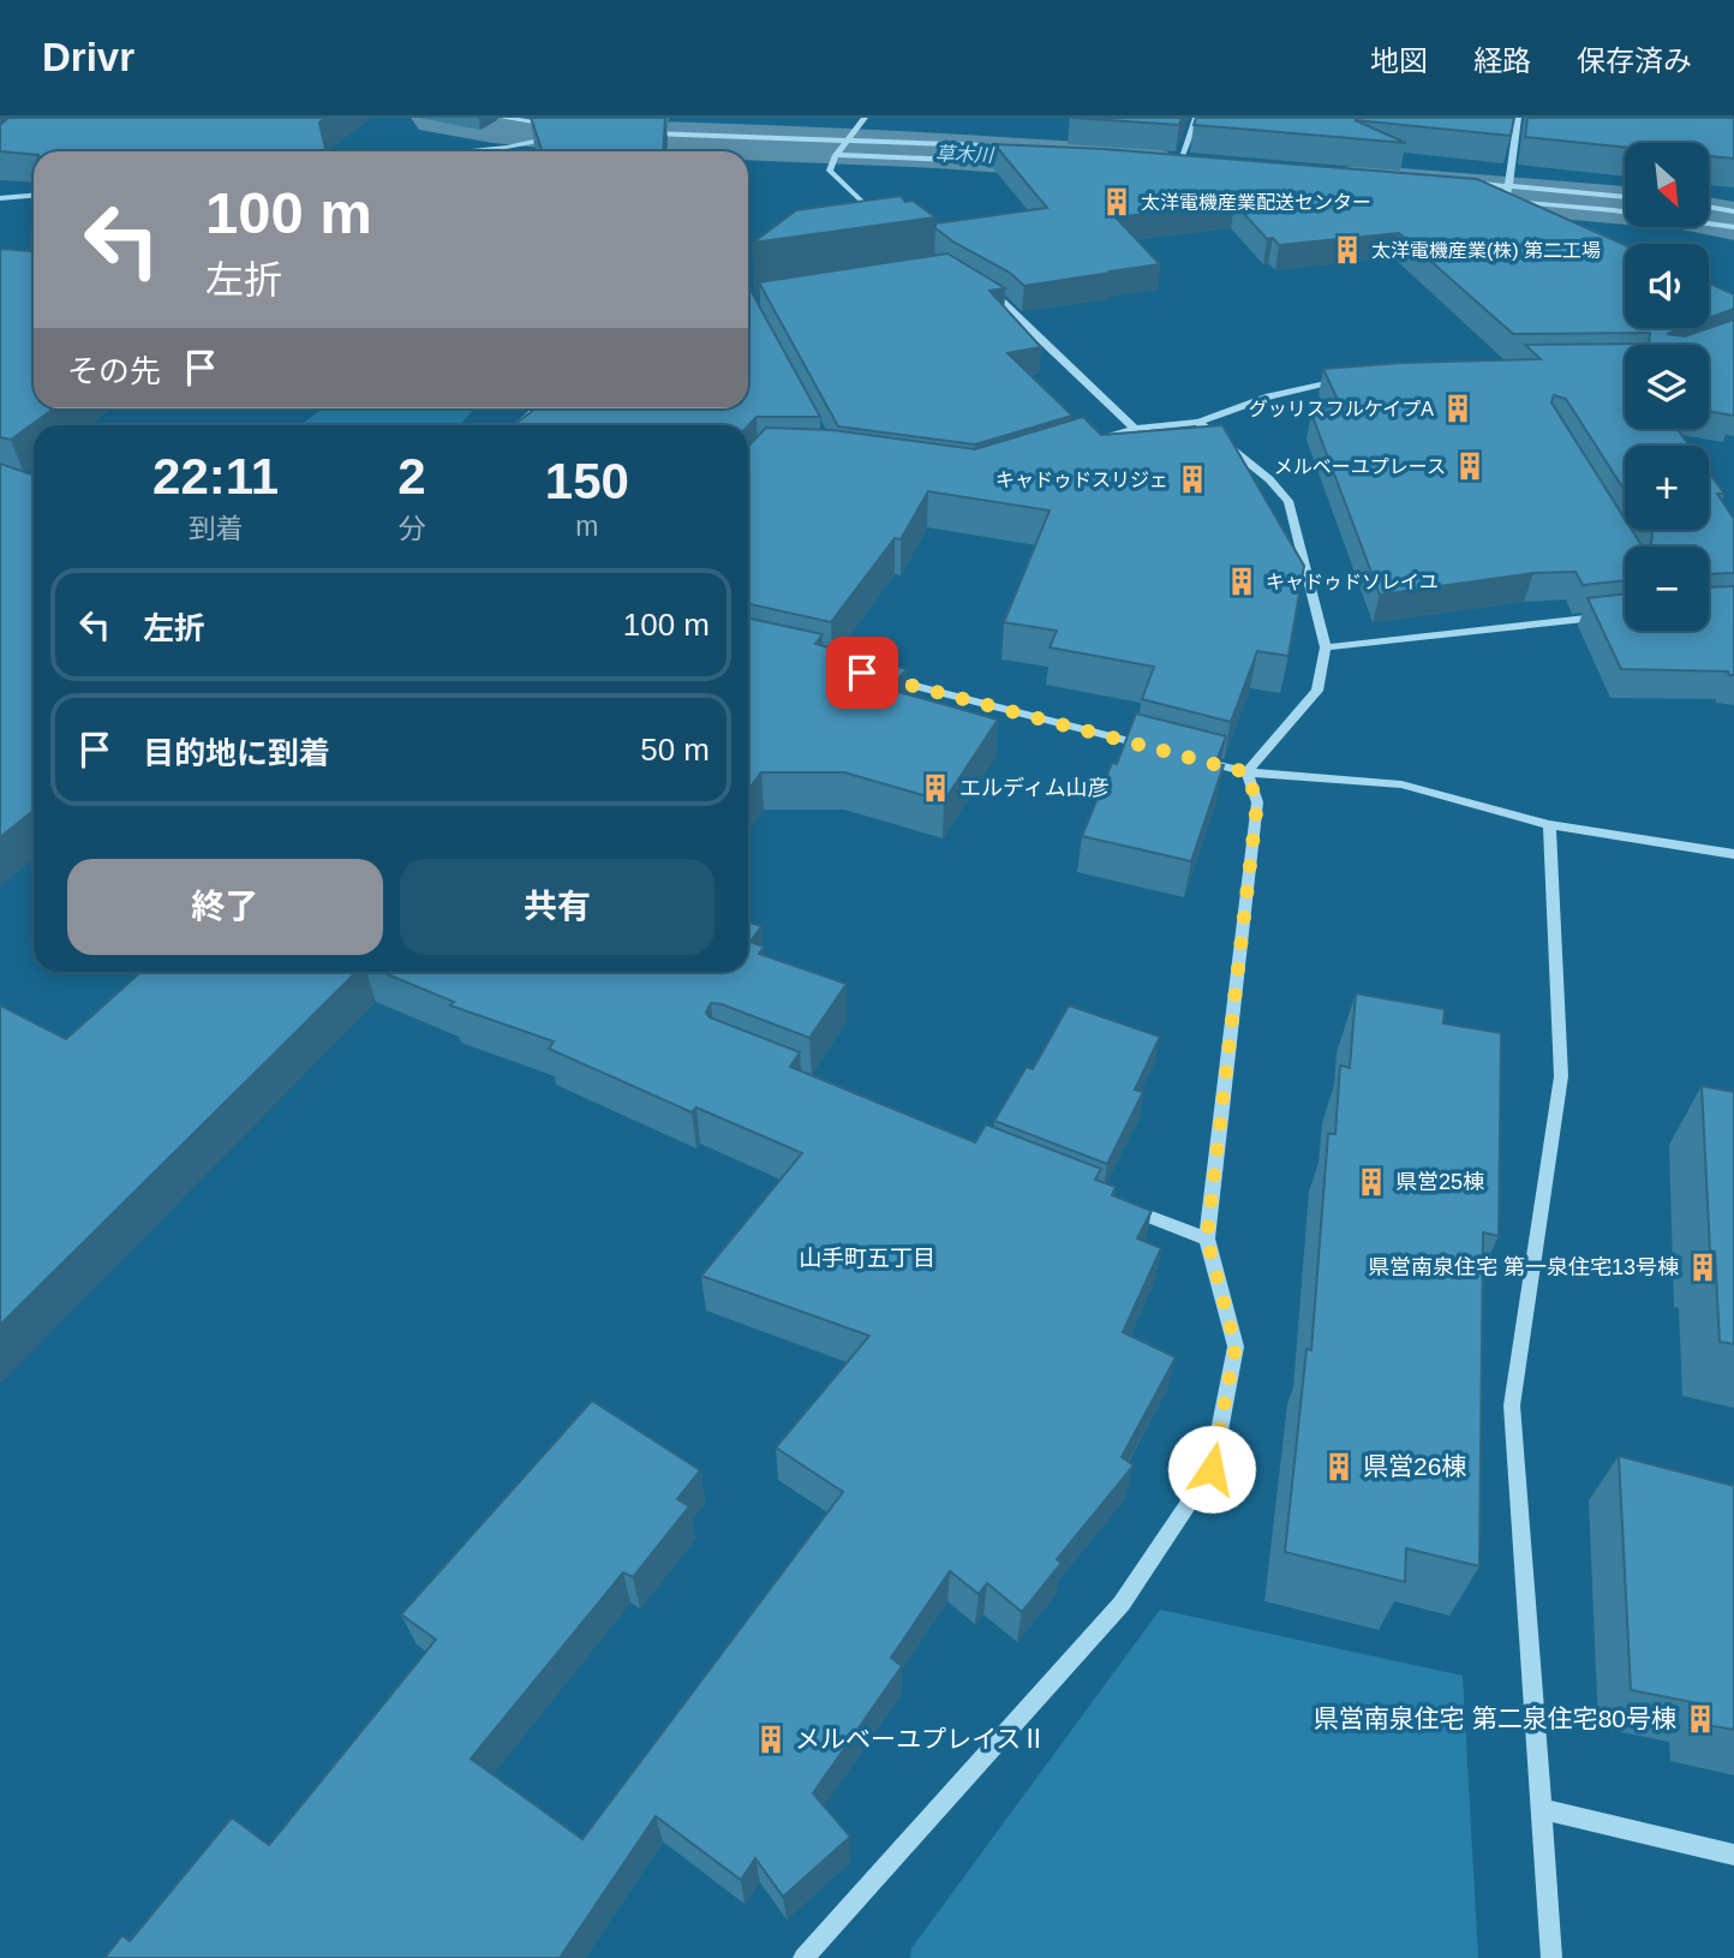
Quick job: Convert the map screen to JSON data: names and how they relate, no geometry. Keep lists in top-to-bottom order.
{
  "districts": ["山手町五丁目"],
  "water": ["草木川"],
  "places": {
    "building": [
      "太洋電機産業配送センター",
      "太洋電機産業(株) 第二工場",
      "グッリスフルケイプA",
      "メルベーユプレース",
      "キャドゥドスリジェ",
      "キャドゥドソレイユ",
      "エルディム山彦",
      "県営25棟",
      "県営南泉住宅 第一泉住宅13号棟",
      "県営26棟",
      "県営南泉住宅 第二泉住宅80号棟",
      "メルベーユプレイスⅡ"
    ]
  },
  "north": "bottom right",
  "page": {
    "header": "Drivr",
    "nav": ["地図", "経路", "保存済み"],
    "map_buttons": ["+", "−"],
    "turn": ["100 m", "左折"],
    "then": "その先",
    "eta": [
      "22:11",
      "到着",
      "2",
      "分",
      "150",
      "m"
    ],
    "list": [
      {
        "name": "左折",
        "value": "100 m"
      },
      {
        "name": "目的地に到着",
        "value": "50 m"
      }
    ],
    "buttons": ["終了", "共有"]
  }
}
